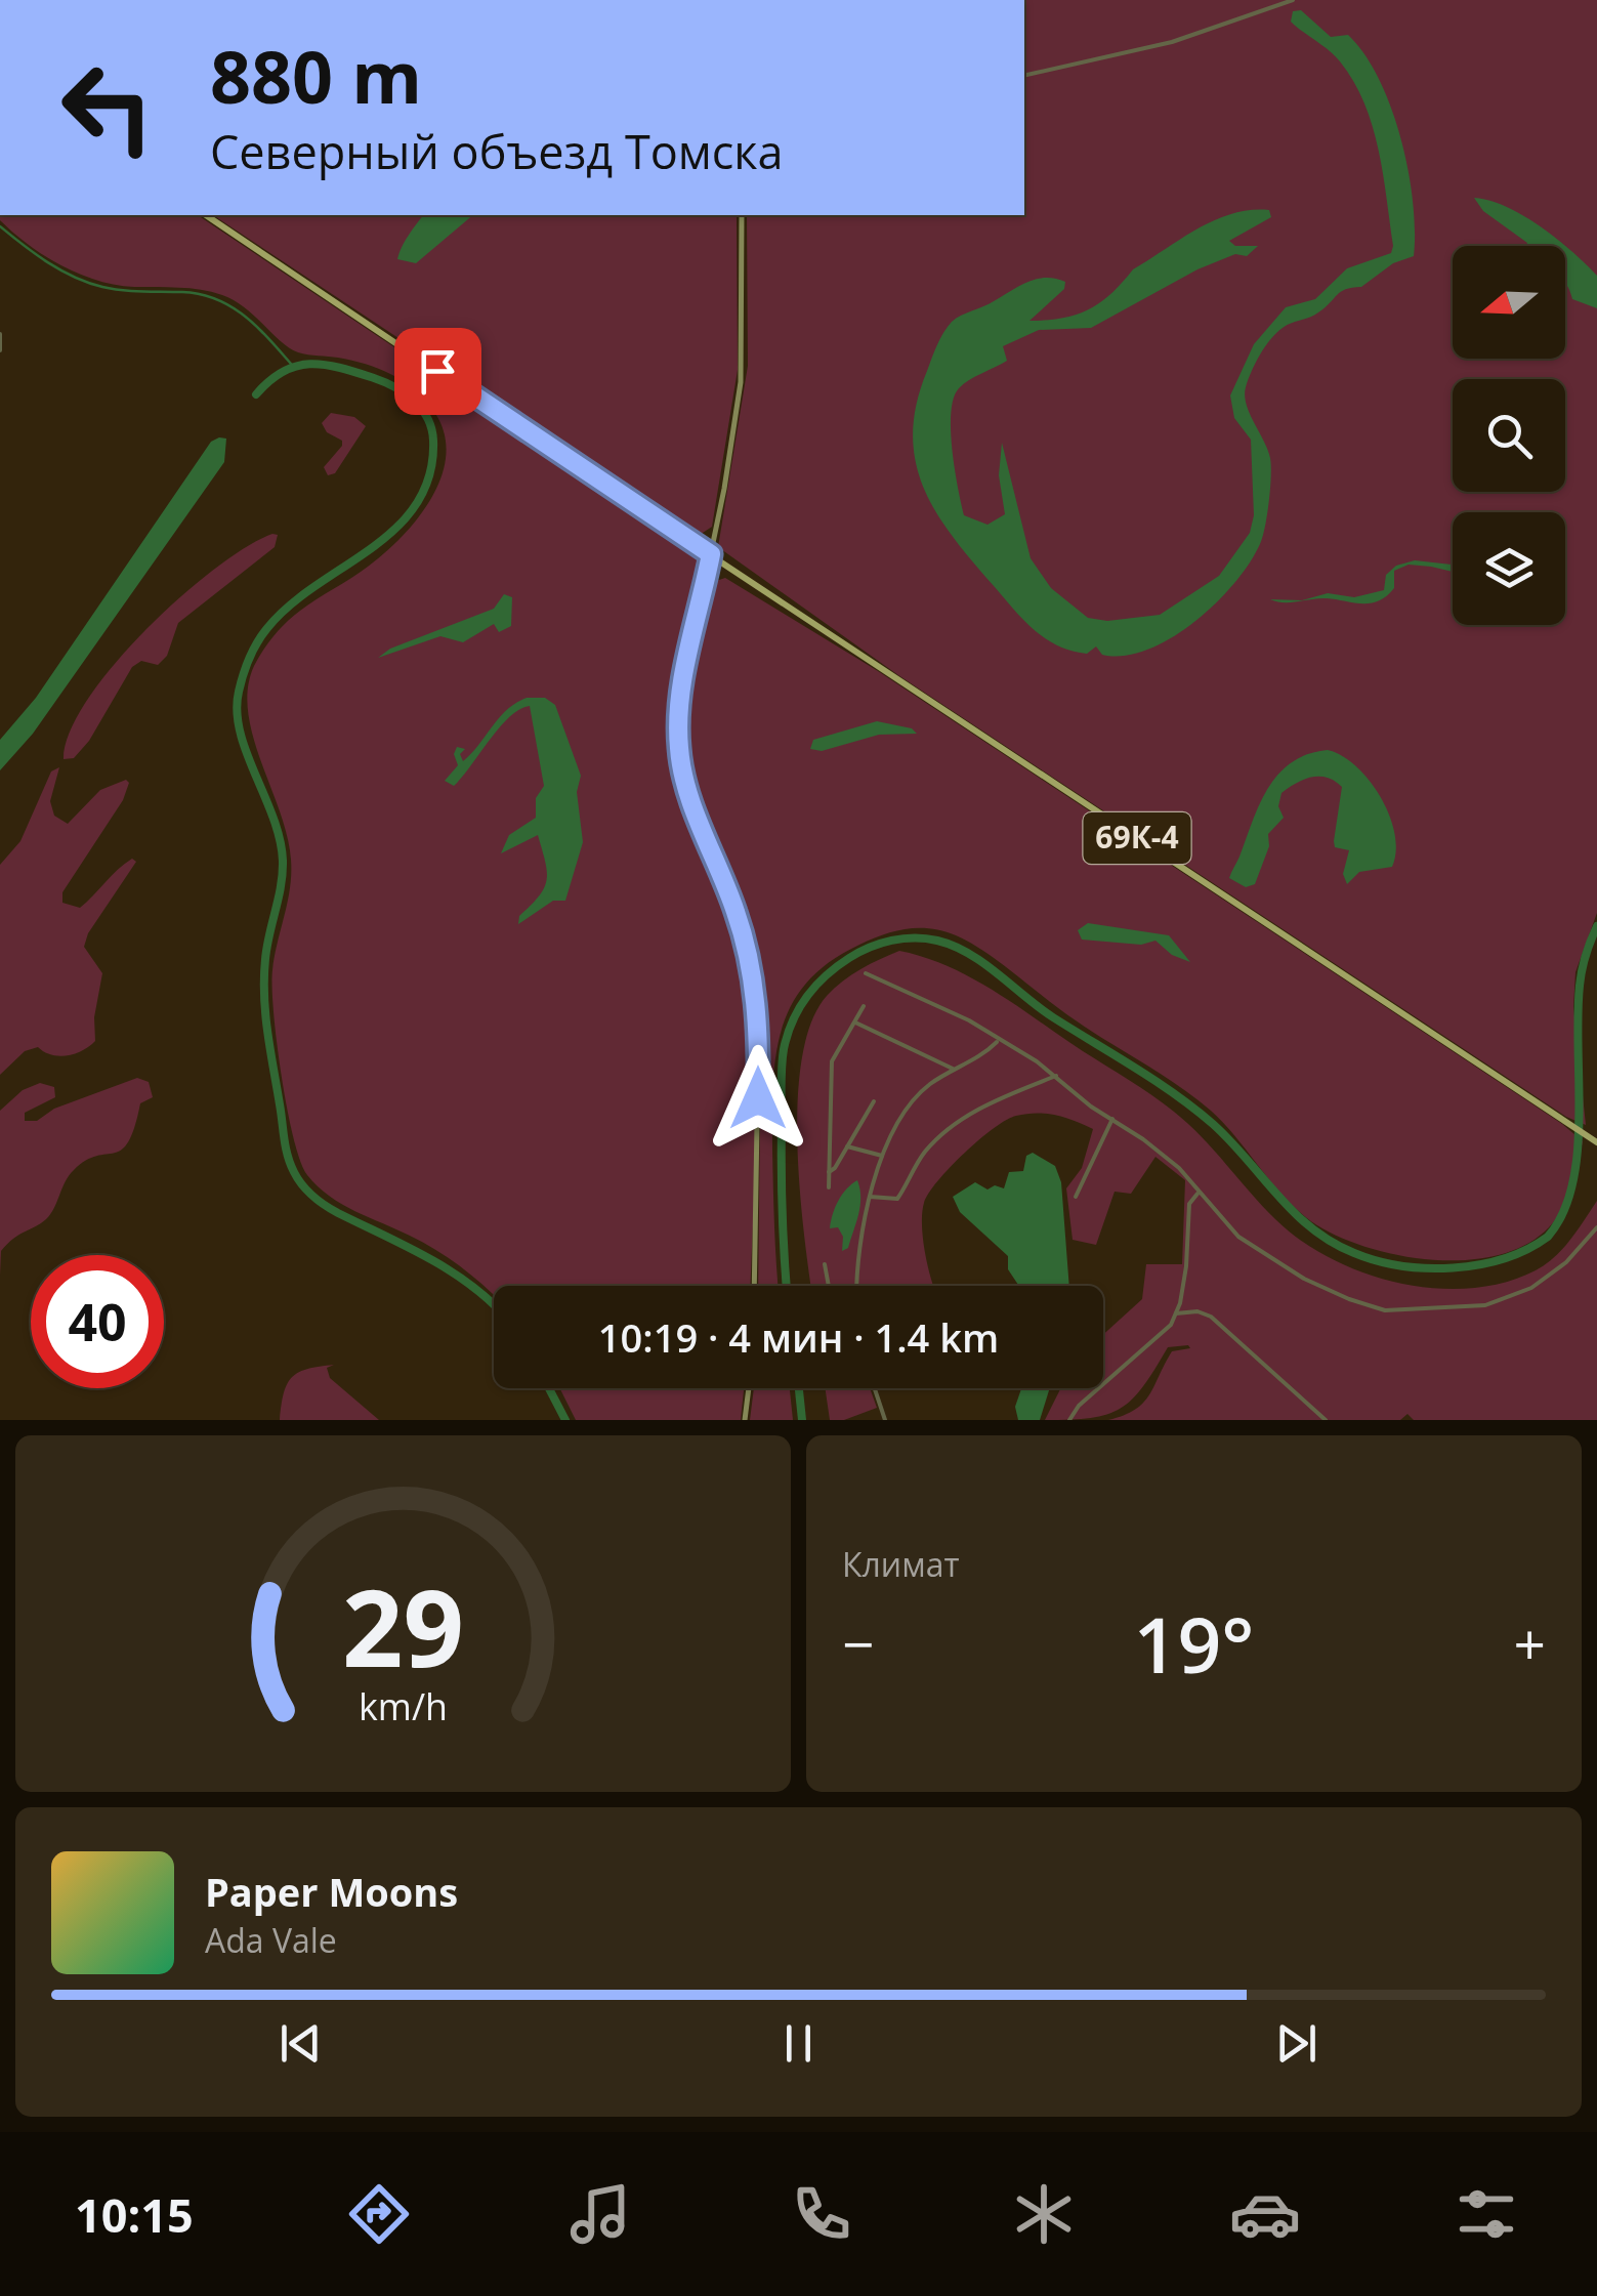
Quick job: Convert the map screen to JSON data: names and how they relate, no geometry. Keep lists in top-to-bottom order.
{
  "streets": {
    "main road": ["69К-4"]
  },
  "north": "left",
  "page": {
    "turn": ["880 m", "Северный объезд Томска"],
    "limit": "40",
    "trip": "10:19 · 4 мин · 1.4 km",
    "tile": "Климат",
    "heat": ["−", "19°", "+"],
    "song": ["Paper Moons", "Ada Vale"],
    "tabs": "10:15",
    "gauge": ["29", "km/h"]
  }
}
